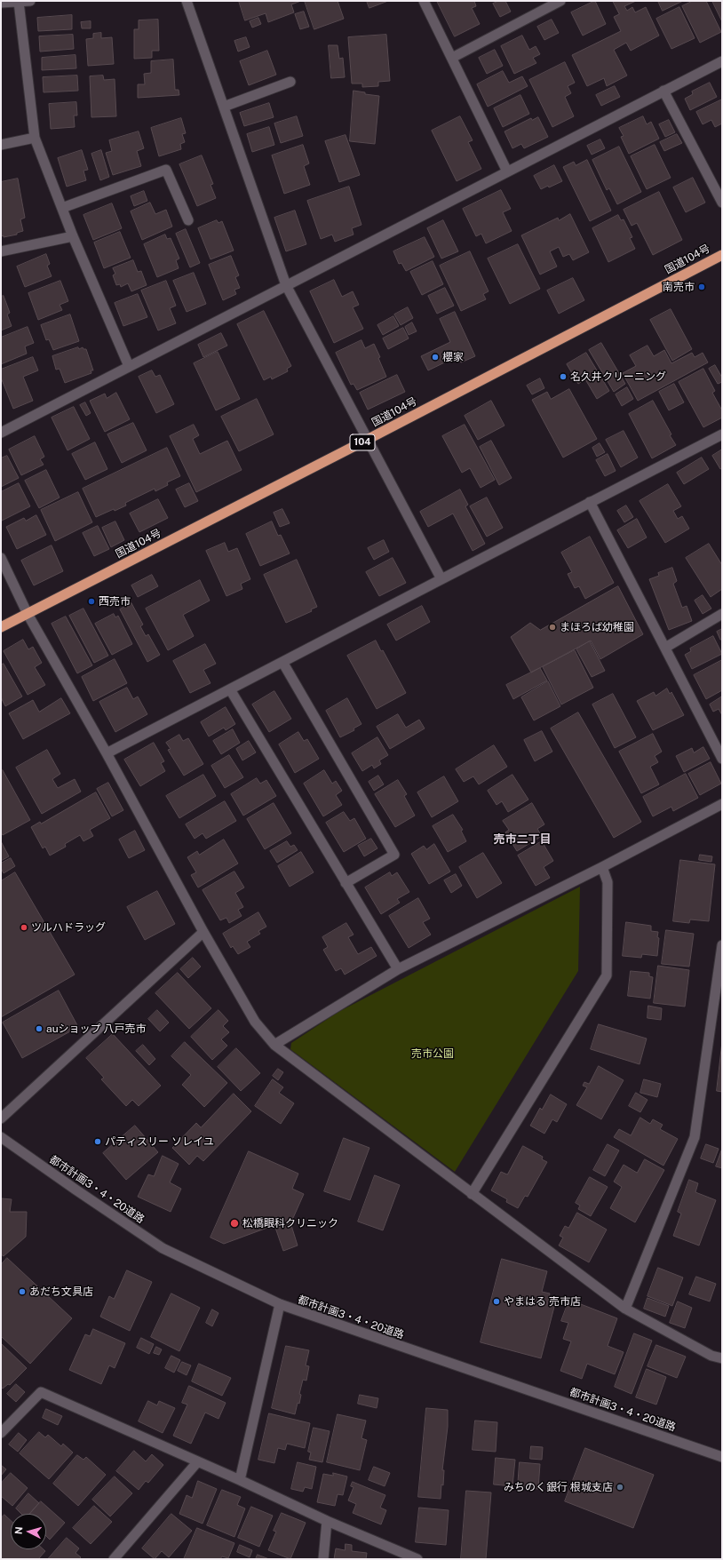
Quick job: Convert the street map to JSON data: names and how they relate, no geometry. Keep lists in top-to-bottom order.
{
  "streets": {
    "highway": ["国道104号", "104"],
    "street": ["都市計画3・4・20道路"]
  },
  "districts": ["売市二丁目"],
  "parks": ["売市公園"],
  "places": [
    "南売市",
    "櫻家",
    "名久井クリーニング",
    "西売市",
    "まほろば幼稚園",
    "ツルハドラッグ",
    "auショップ 八戸売市",
    "パティスリー ソレイユ",
    "松橋眼科クリニック",
    "あだち文具店",
    "やまはる 売市店",
    "みちのく銀行 根城支店"
  ],
  "north": "left"
}
